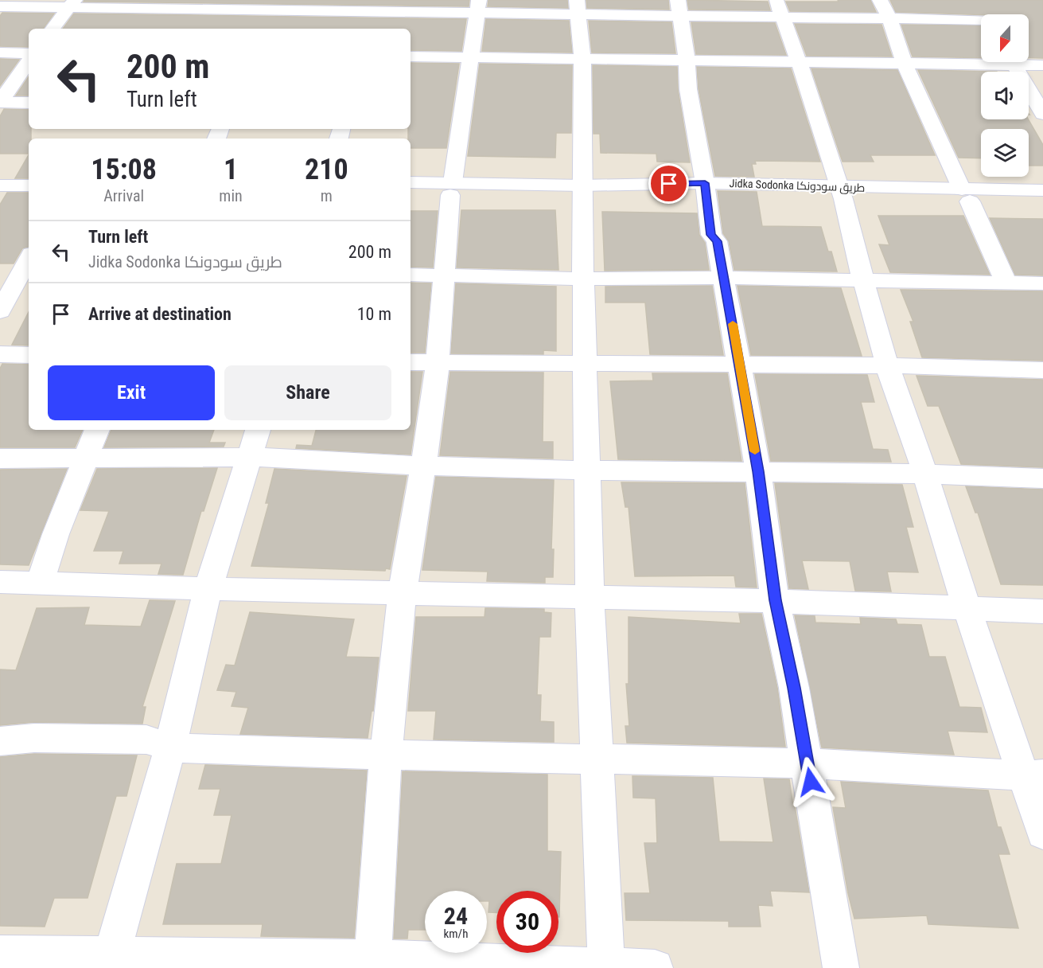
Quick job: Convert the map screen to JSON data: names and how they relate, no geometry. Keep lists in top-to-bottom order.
{
  "streets": {
    "street": ["Jidka Sodonka طريق سودونكا"]
  },
  "north": "bottom",
  "page": {
    "turn": ["200 m", "Turn left"],
    "eta": [
      "15:08",
      "Arrival",
      "1",
      "min",
      "210",
      "m"
    ],
    "list": [
      {
        "name": "Turn left",
        "note": "Jidka Sodonka طريق سودونكا",
        "value": "200 m"
      },
      {
        "name": "Arrive at destination",
        "value": "10 m"
      }
    ],
    "buttons": ["Exit", "Share"],
    "speed": "24 km/h",
    "limit": "30"
  }
}
